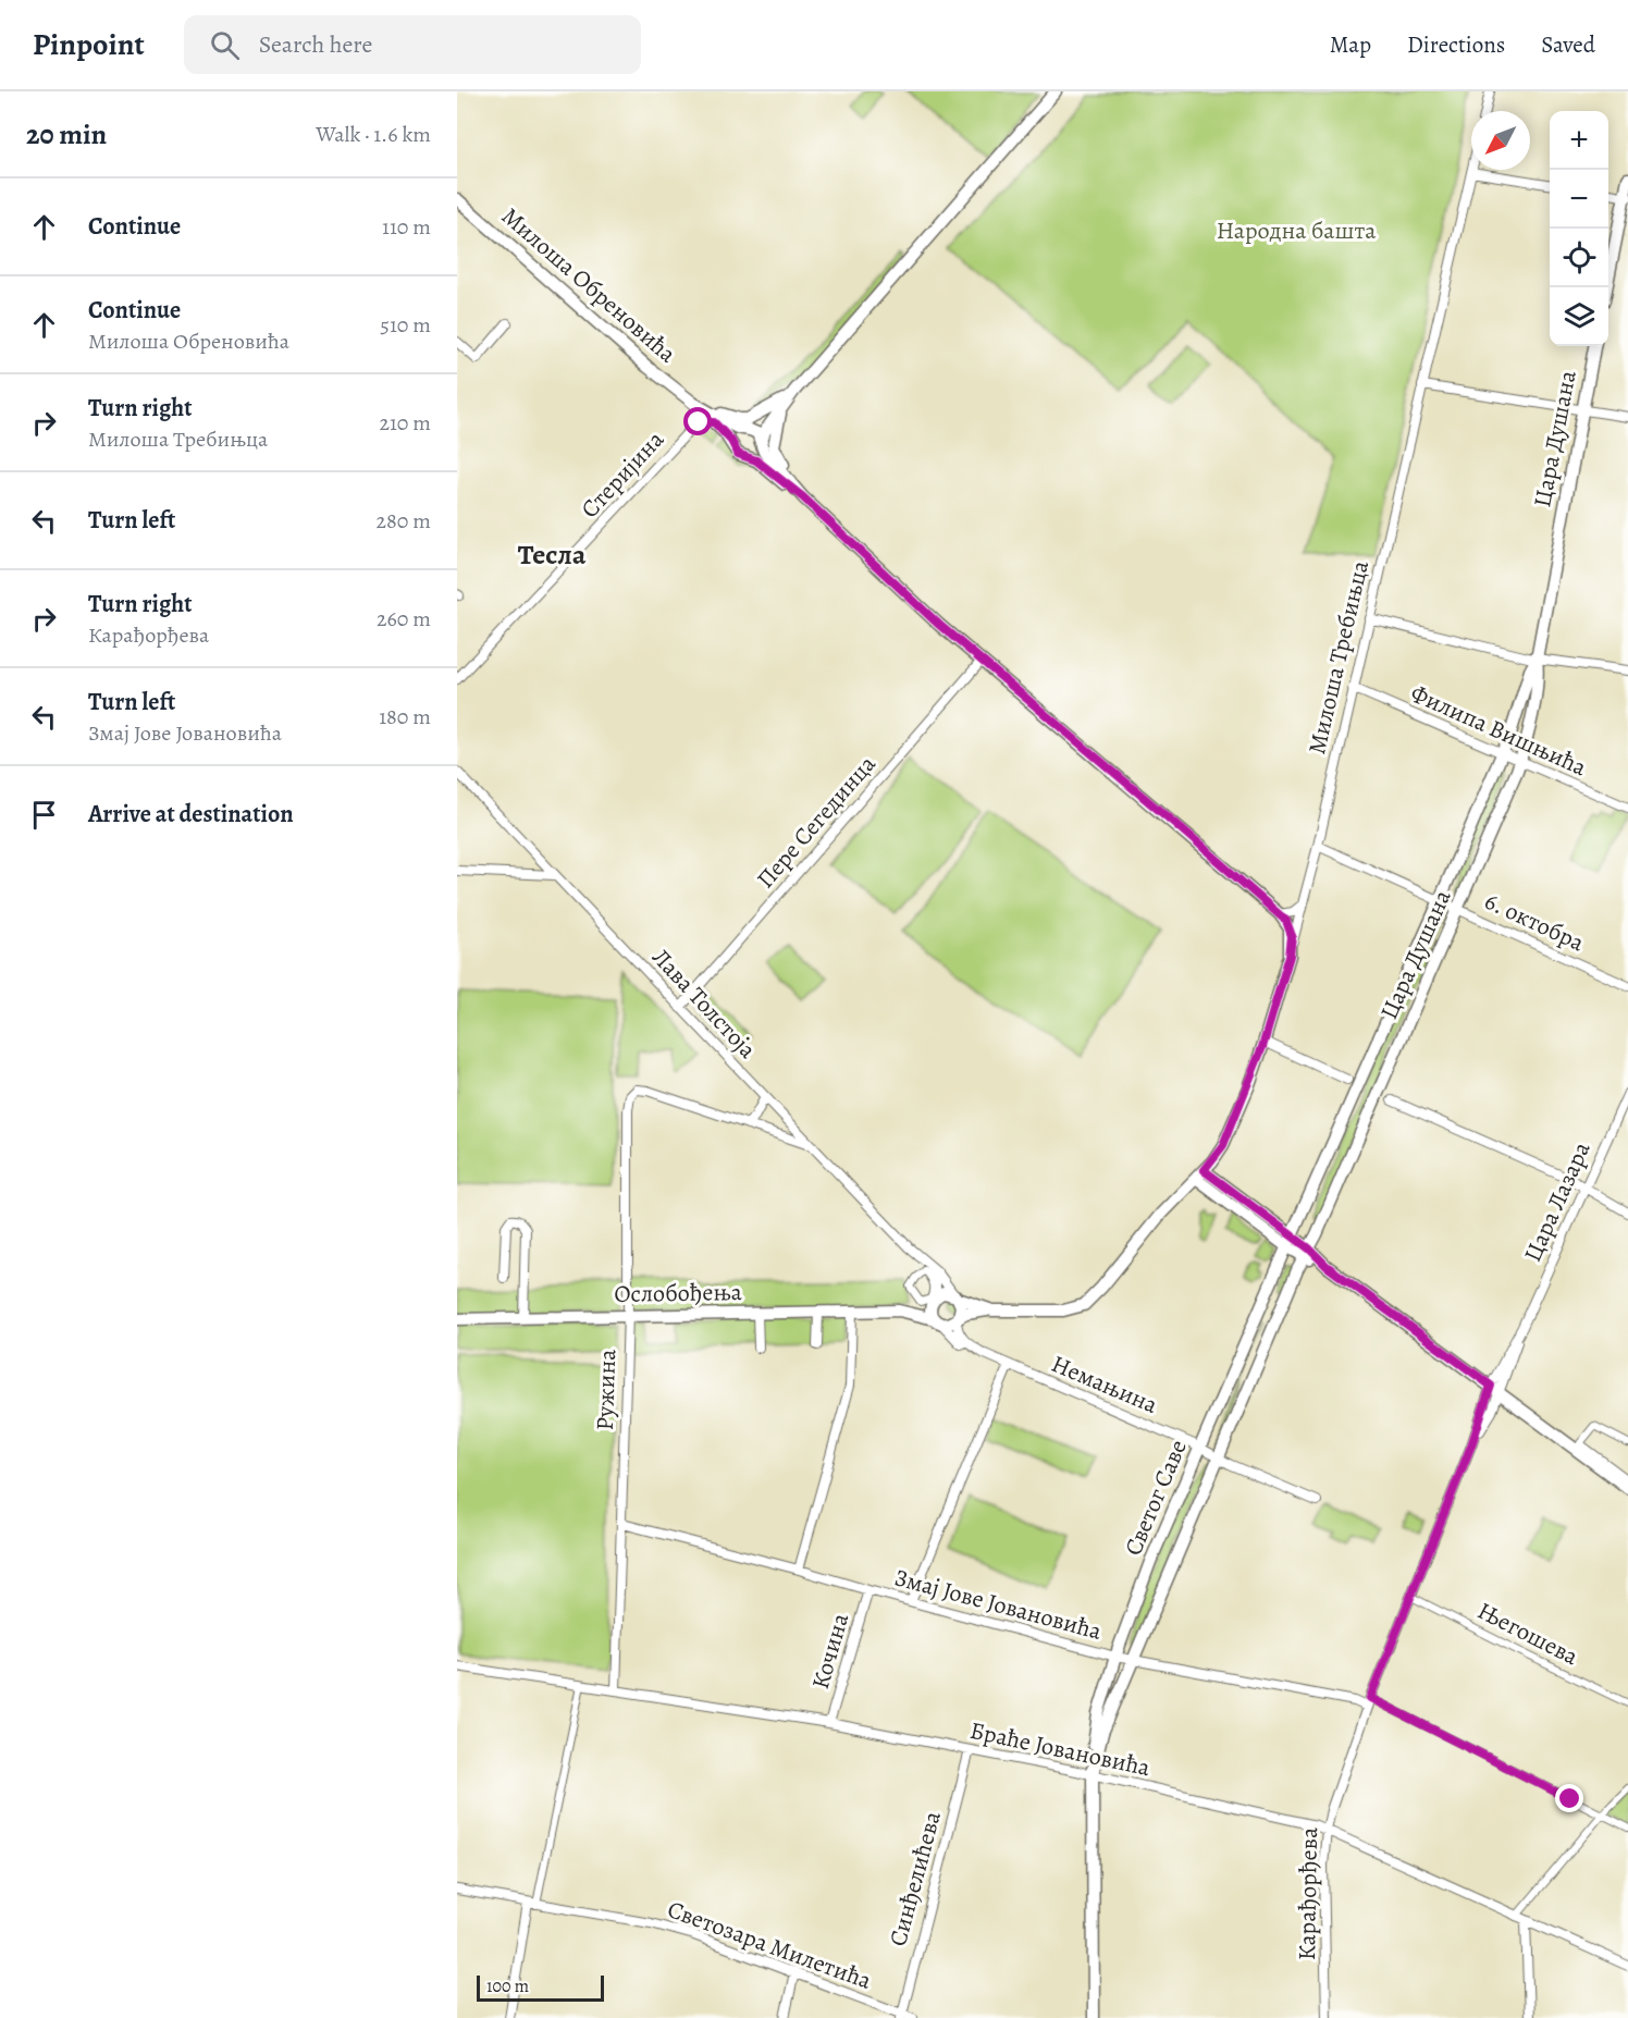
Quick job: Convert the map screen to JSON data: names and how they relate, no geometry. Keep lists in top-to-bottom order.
{
  "streets": {
    "street": [
      "Милоша Обреновића",
      "Цара Душана",
      "Стеријина",
      "Милоша Требињца",
      "Филипа Вишњића",
      "Пере Сегединца",
      "6. октобра",
      "Лава Толстоја",
      "Цара Лазара",
      "Ослобођења",
      "Немањина",
      "Ружина",
      "Светог Саве",
      "Змај Јове Јовановића",
      "Његошева",
      "Кочина",
      "Браће Јовановића",
      "Синђелићева",
      "Карађорђева",
      "Светозара Милетића"
    ]
  },
  "crossings": [
    ["Цара Душана", "Филипа Вишњића"],
    ["Цара Душана", "6. октобра"],
    ["Цара Душана", "Светог Саве"],
    ["Милоша Требињца", "Филипа Вишњића"],
    ["Милоша Требињца", "6. октобра"],
    ["Пере Сегединца", "Лава Толстоја"],
    ["Лава Толстоја", "Ослобођења"],
    ["Цара Лазара", "Карађорђева"],
    ["Ослобођења", "Ружина"],
    ["Немањина", "Светог Саве"],
    ["Ружина", "Змај Јове Јовановића"],
    ["Ружина", "Браће Јовановића"],
    ["Светог Саве", "Змај Јове Јовановића"],
    ["Светог Саве", "Браће Јовановића"],
    ["Змај Јове Јовановића", "Кочина"],
    ["Змај Јове Јовановића", "Карађорђева"],
    ["Његошева", "Карађорђева"],
    ["Кочина", "Браће Јовановића"],
    ["Браће Јовановића", "Синђелићева"],
    ["Браће Јовановића", "Карађорђева"],
    ["Синђелићева", "Светозара Милетића"]
  ],
  "districts": ["Тесла"],
  "parks": ["Народна башта"],
  "scale_bar": "100 m",
  "north": "bottom left",
  "page": {
    "header": "Pinpoint",
    "search": "Search here",
    "nav": ["Map", "Directions", "Saved"],
    "heading": ["20 min", "Walk · 1.6 km"],
    "map_buttons": ["+", "−"],
    "list": [
      ["Continue", "110 m"],
      ["Continue", "Милоша Обреновића", "510 m"],
      ["Turn right", "Милоша Требињца", "210 m"],
      ["Turn left", "280 m"],
      ["Turn right", "Карађорђева", "260 m"],
      ["Turn left", "Змај Јове Јовановића", "180 m"],
      "Arrive at destination"
    ],
    "scale": "100 m"
  }
}
